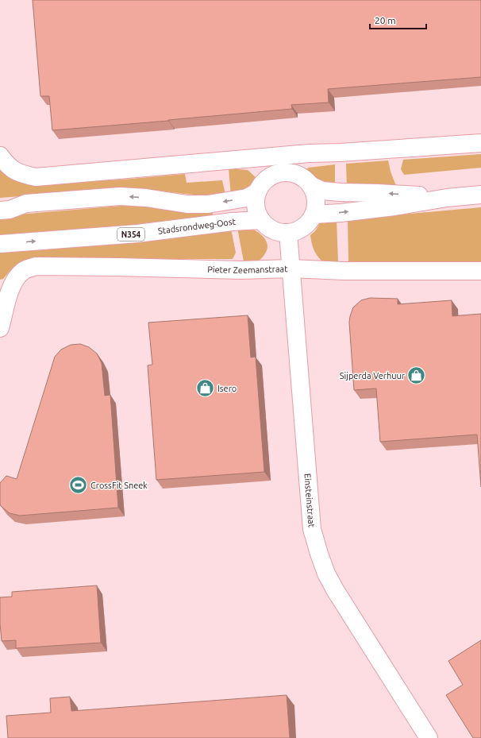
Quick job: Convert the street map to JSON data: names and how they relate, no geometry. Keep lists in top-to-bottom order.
{
  "streets": {
    "street": [
      "Stadsrondweg-Oost",
      "N354",
      "Pieter Zeemanstraat",
      "Einsteinstraat"
    ]
  },
  "crossings": [
    ["Stadsrondweg-Oost", "Einsteinstraat"],
    ["Pieter Zeemanstraat", "Einsteinstraat"]
  ],
  "places": {
    "shop": ["Sijperda Verhuur", "Isero"],
    "sports": ["CrossFit Sneek"]
  },
  "scale_bar": "20 m"
}
